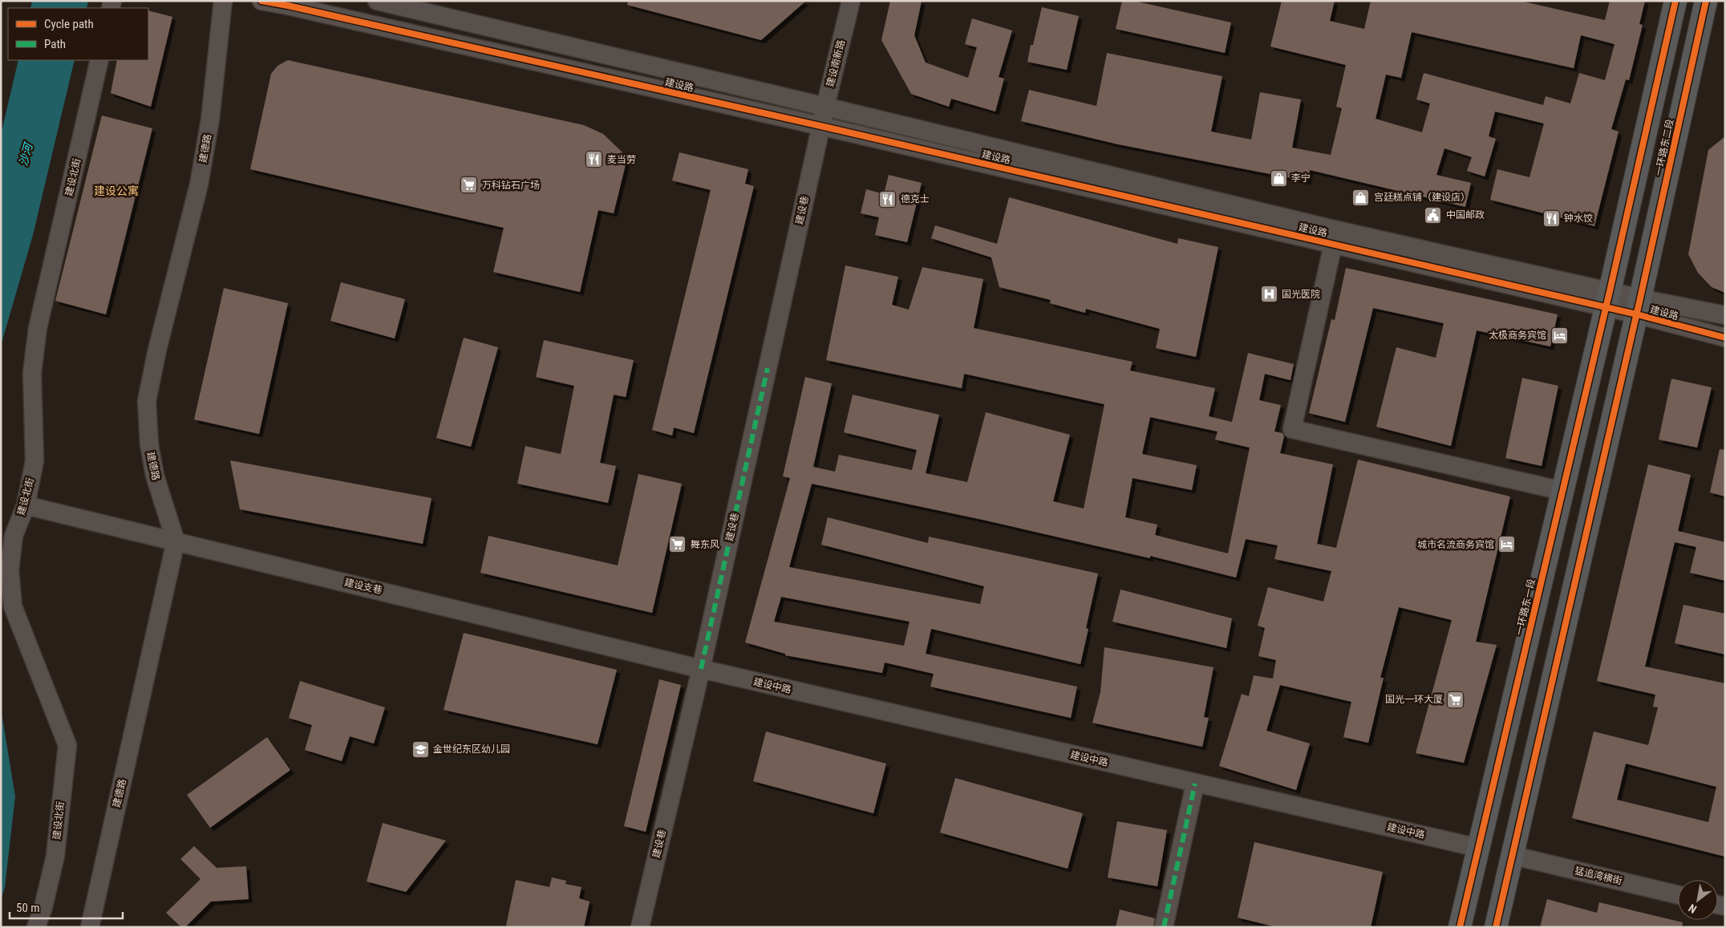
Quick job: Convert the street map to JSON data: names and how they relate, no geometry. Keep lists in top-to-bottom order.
{
  "streets": {
    "main road": ["一环路东二段", "一环路东一段"],
    "street": [
      "建设南新路",
      "建设路",
      "建德路",
      "建设北街",
      "建设巷",
      "建设支巷",
      "建设中路",
      "猛追湾横街"
    ]
  },
  "crossings": [
    ["建设南新路", "建设路"],
    ["建设南新路", "建设巷"],
    ["建设路", "一环路东二段"],
    ["建设路", "建设巷"],
    ["建设路", "一环路东一段"],
    ["建德路", "建设支巷"],
    ["建设北街", "建设支巷"],
    ["建设巷", "建设支巷"],
    ["建设巷", "建设中路"],
    ["建设支巷", "建设中路"],
    ["一环路东一段", "建设中路"]
  ],
  "districts": ["建设公寓"],
  "water": ["沙河"],
  "places": {
    "restaurant": ["麦当劳", "德克士", "钟水饺"],
    "shop": ["李宁", "宫廷糕点铺（建设店）"],
    "supermarket": ["万科钻石广场", "舞东风", "国光一环大厦"],
    "public building": ["中国邮政"],
    "hospital": ["国光医院"],
    "hotel": ["太极商务宾馆", "城市名流商务宾馆"],
    "school or university": ["金世纪东区幼儿园"]
  },
  "legend": ["Cycle path", "Path"],
  "scale_bar": "50 m",
  "north": "bottom left"
}
